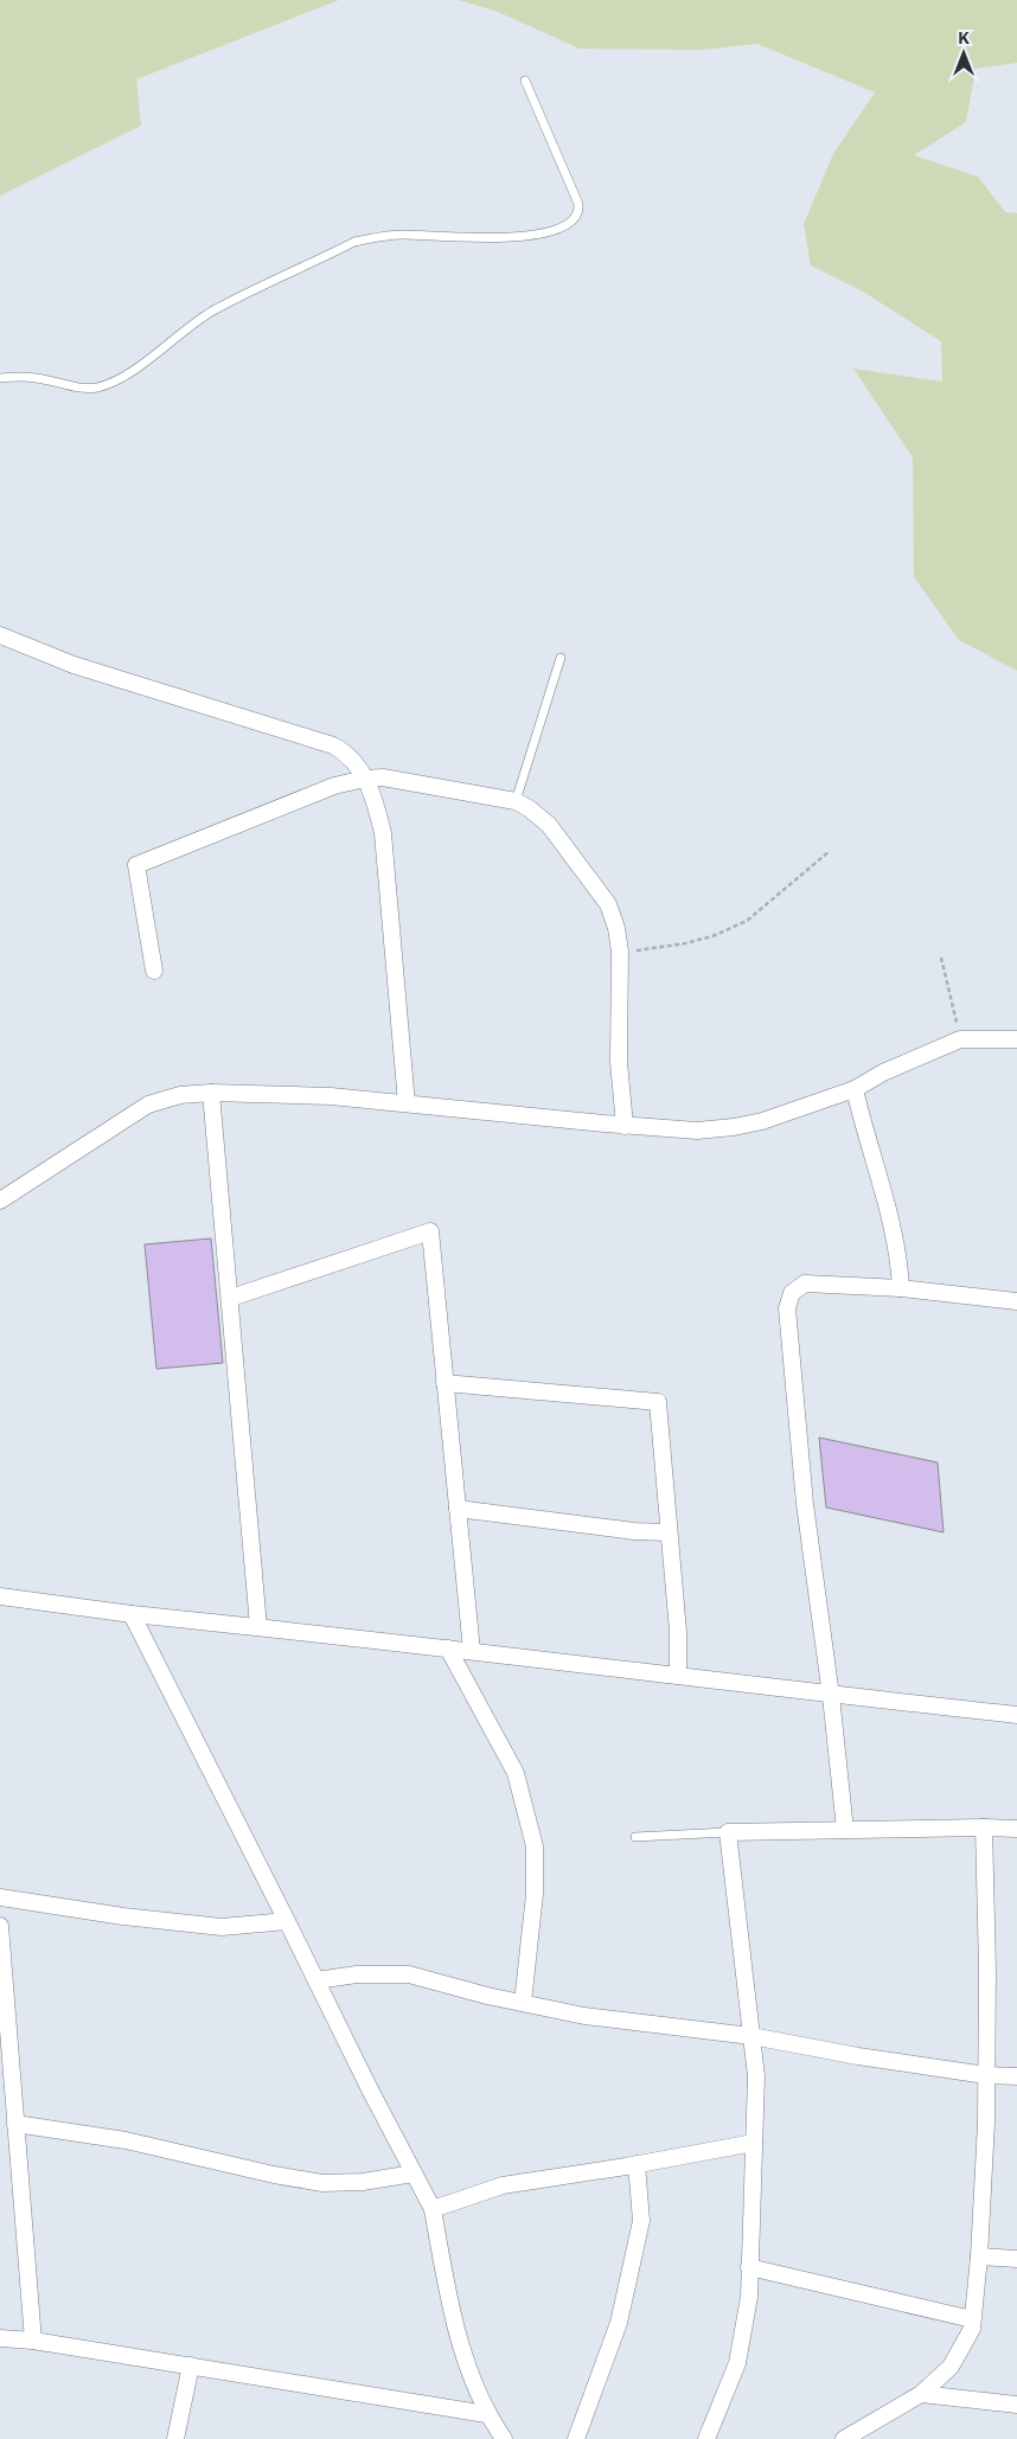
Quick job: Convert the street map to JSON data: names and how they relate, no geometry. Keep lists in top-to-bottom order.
{
  "north": "top"
}
